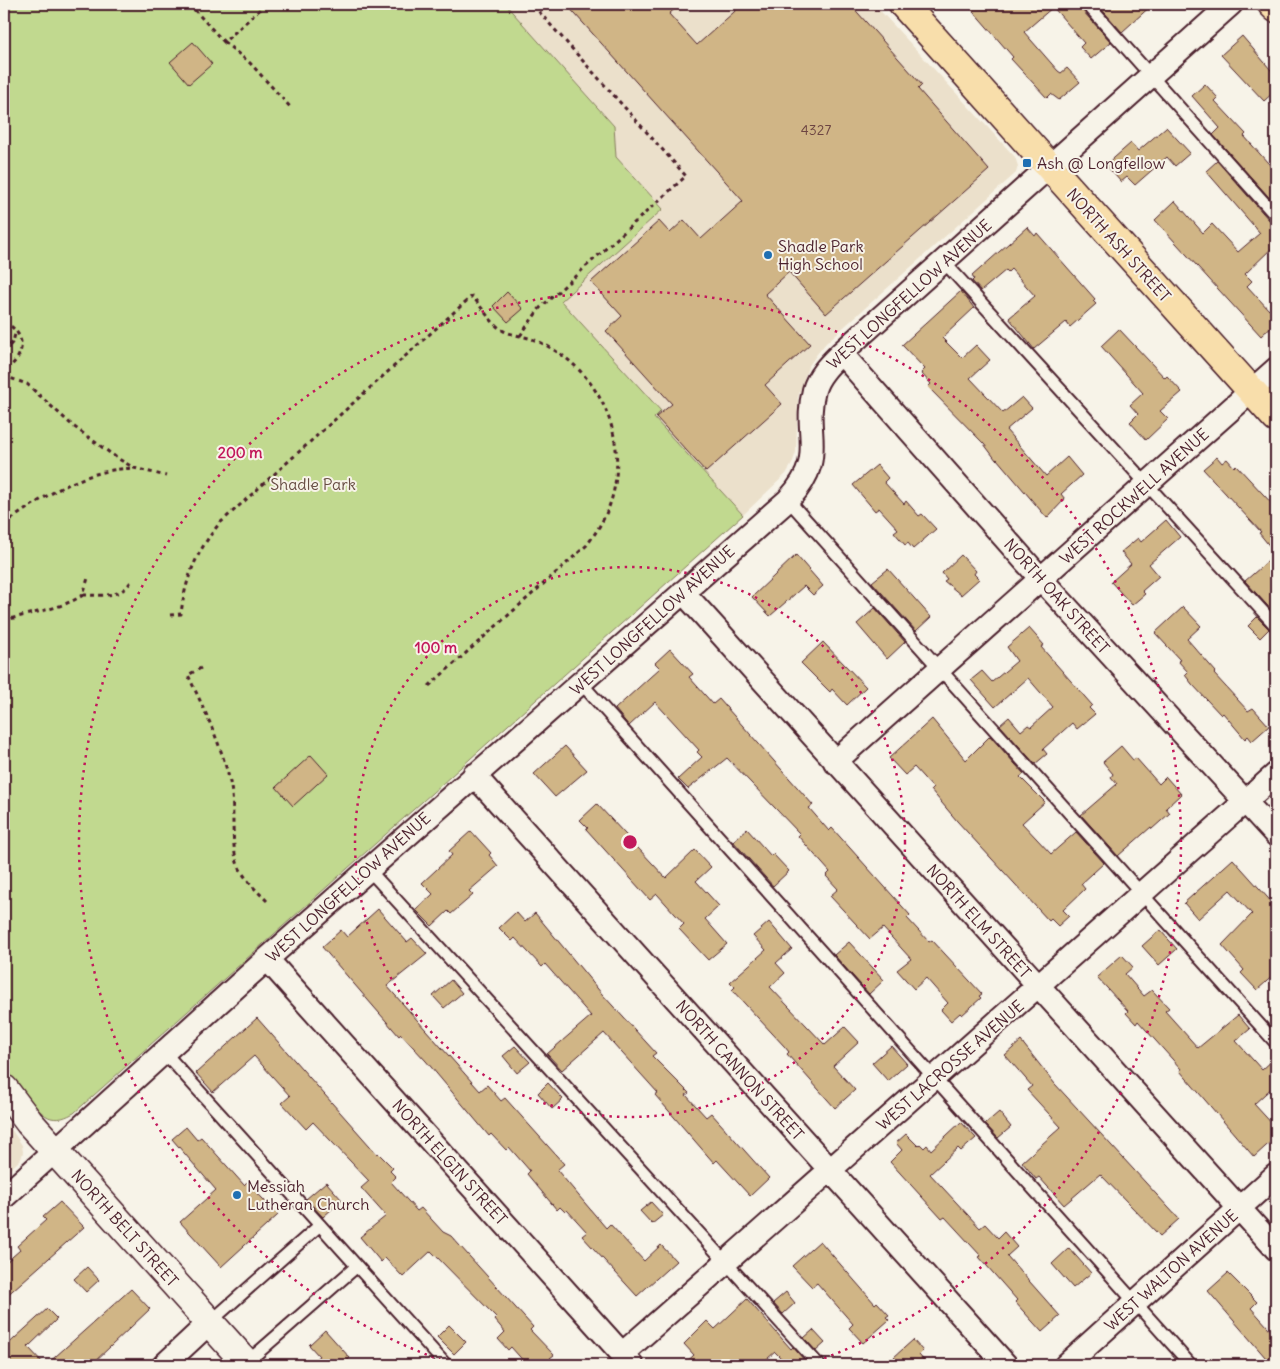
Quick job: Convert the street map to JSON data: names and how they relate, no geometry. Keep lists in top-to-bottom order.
{
  "streets": {
    "main road": ["NORTH ASH STREET"],
    "street": [
      "WEST LONGFELLOW AVENUE",
      "WEST ROCKWELL AVENUE",
      "NORTH OAK STREET",
      "NORTH ELM STREET",
      "WEST LACROSSE AVENUE",
      "NORTH CANNON STREET",
      "NORTH ELGIN STREET",
      "NORTH BELT STREET",
      "WEST WALTON AVENUE"
    ]
  },
  "crossings": [
    ["NORTH ASH STREET", "WEST LONGFELLOW AVENUE"],
    ["NORTH ASH STREET", "WEST ROCKWELL AVENUE"],
    ["WEST LONGFELLOW AVENUE", "NORTH OAK STREET"],
    ["WEST LONGFELLOW AVENUE", "NORTH ELM STREET"],
    ["WEST LONGFELLOW AVENUE", "NORTH CANNON STREET"],
    ["WEST LONGFELLOW AVENUE", "NORTH ELGIN STREET"],
    ["WEST LONGFELLOW AVENUE", "NORTH BELT STREET"],
    ["WEST ROCKWELL AVENUE", "NORTH OAK STREET"],
    ["WEST ROCKWELL AVENUE", "NORTH ELM STREET"],
    ["NORTH OAK STREET", "WEST LACROSSE AVENUE"],
    ["NORTH ELM STREET", "WEST LACROSSE AVENUE"],
    ["NORTH ELM STREET", "WEST WALTON AVENUE"],
    ["WEST LACROSSE AVENUE", "NORTH CANNON STREET"],
    ["WEST LACROSSE AVENUE", "NORTH ELGIN STREET"]
  ],
  "parks": ["Shadle Park"],
  "places": {
    "transit": ["Ash @ Longfellow"],
    "other": ["Shadle Park High School", "Messiah Lutheran Church"]
  },
  "house_numbers": ["4327"],
  "rings": ["200 m", "100 m"]
}
